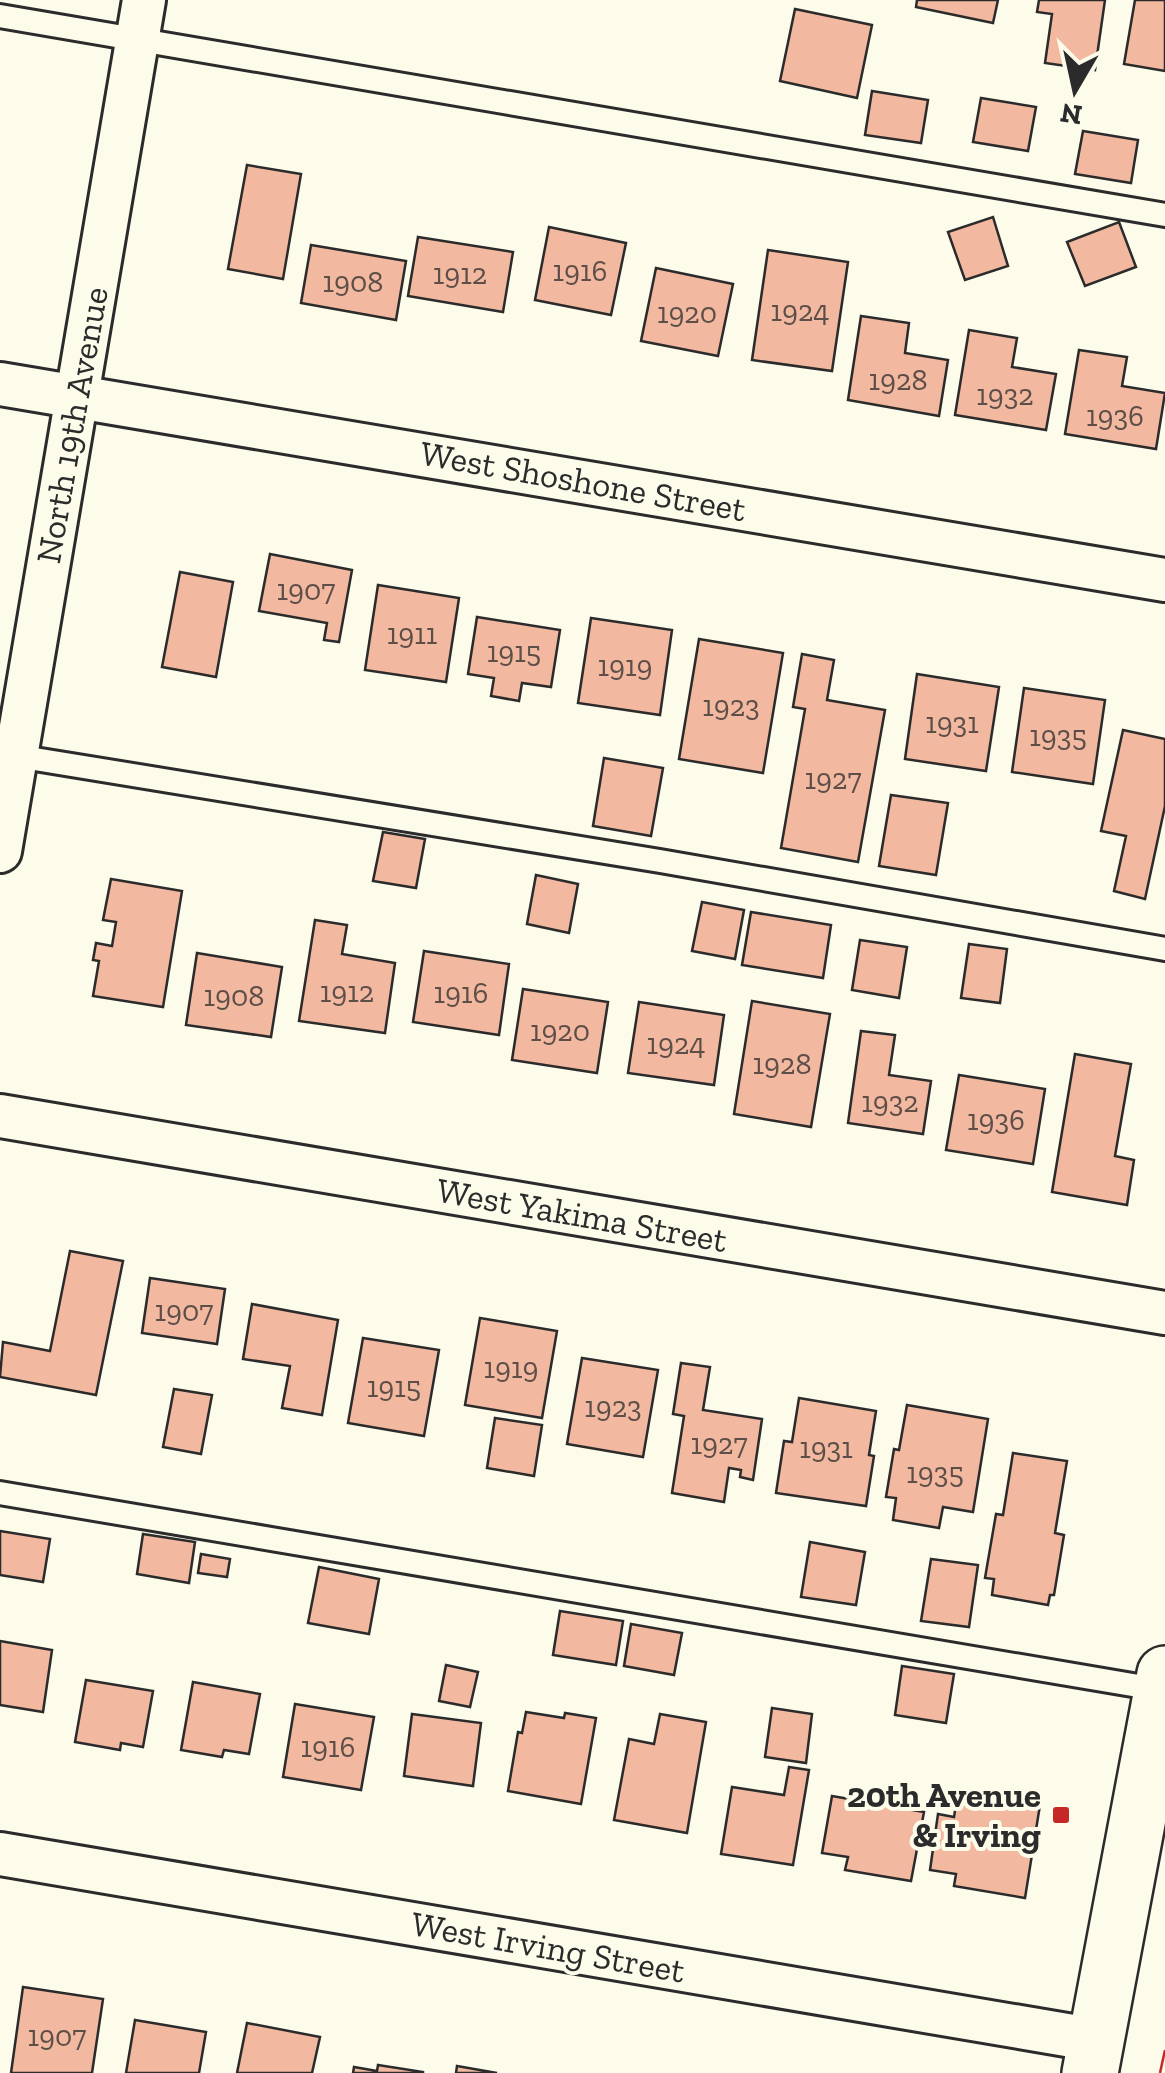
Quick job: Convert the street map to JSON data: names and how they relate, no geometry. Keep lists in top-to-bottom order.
{
  "streets": {
    "street": [
      "North 19th Avenue",
      "West Shoshone Street",
      "West Yakima Street",
      "West Irving Street"
    ]
  },
  "crossings": [
    ["North 19th Avenue", "West Shoshone Street"]
  ],
  "places": {
    "transit": ["20th Avenue & Irving"]
  },
  "house_numbers": [
    "1916",
    "1912",
    "1908",
    "1924",
    "1920",
    "1928",
    "1932",
    "1936",
    "1907",
    "1911",
    "1915",
    "1919",
    "1923",
    "1931",
    "1935",
    "1927",
    "1912",
    "1916",
    "1908",
    "1920",
    "1924",
    "1928",
    "1932",
    "1936",
    "1907",
    "1919",
    "1915",
    "1923",
    "1927",
    "1931",
    "1935",
    "1916",
    "1907"
  ],
  "north": "bottom"
}
